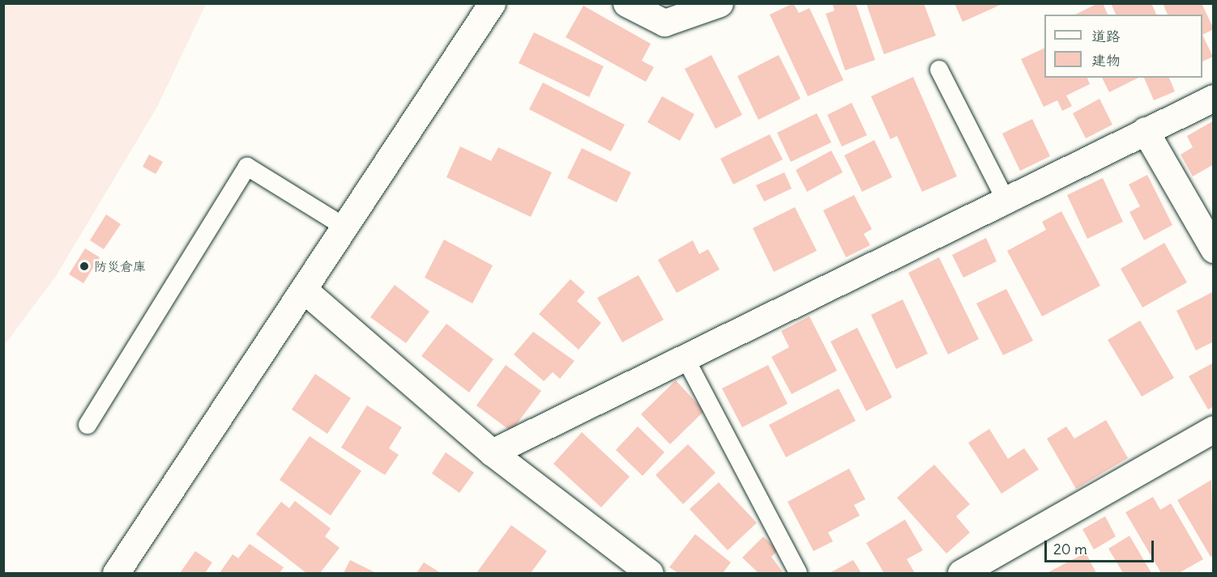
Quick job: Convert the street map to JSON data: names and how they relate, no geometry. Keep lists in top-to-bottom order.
{
  "places": ["防災倉庫"],
  "legend": ["道路", "建物"],
  "scale_bar": "20 m"
}
